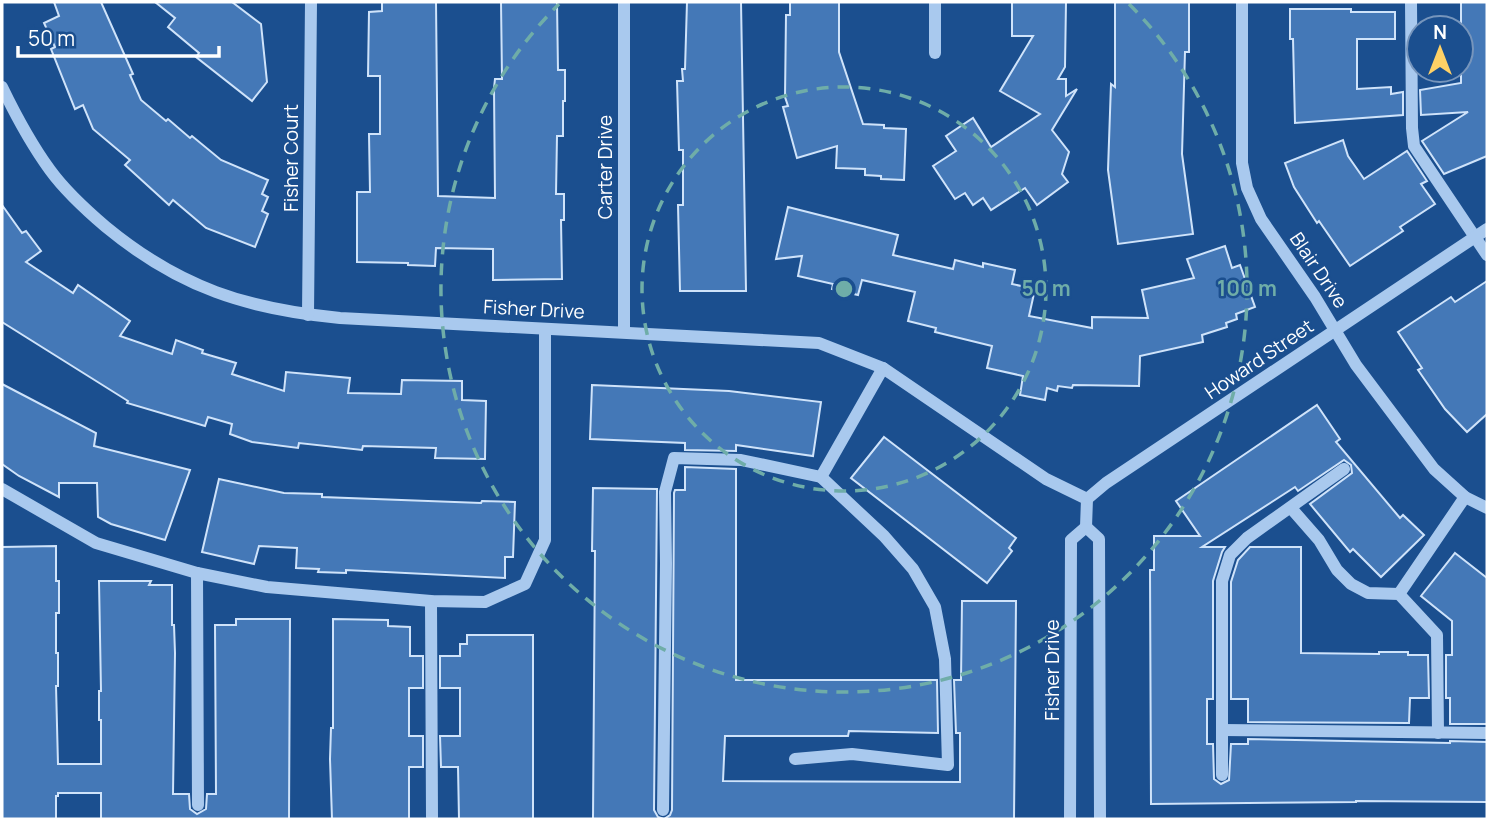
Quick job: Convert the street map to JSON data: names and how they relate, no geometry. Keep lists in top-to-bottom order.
{
  "streets": {
    "street": [
      "Fisher Court",
      "Carter Drive",
      "Blair Drive",
      "Fisher Drive",
      "Howard Street"
    ]
  },
  "crossings": [
    ["Fisher Court", "Fisher Drive"],
    ["Carter Drive", "Fisher Drive"],
    ["Blair Drive", "Howard Street"],
    ["Fisher Drive", "Howard Street"]
  ],
  "scale_bar": "50 m",
  "north": "top",
  "rings": ["50 m", "100 m"]
}
